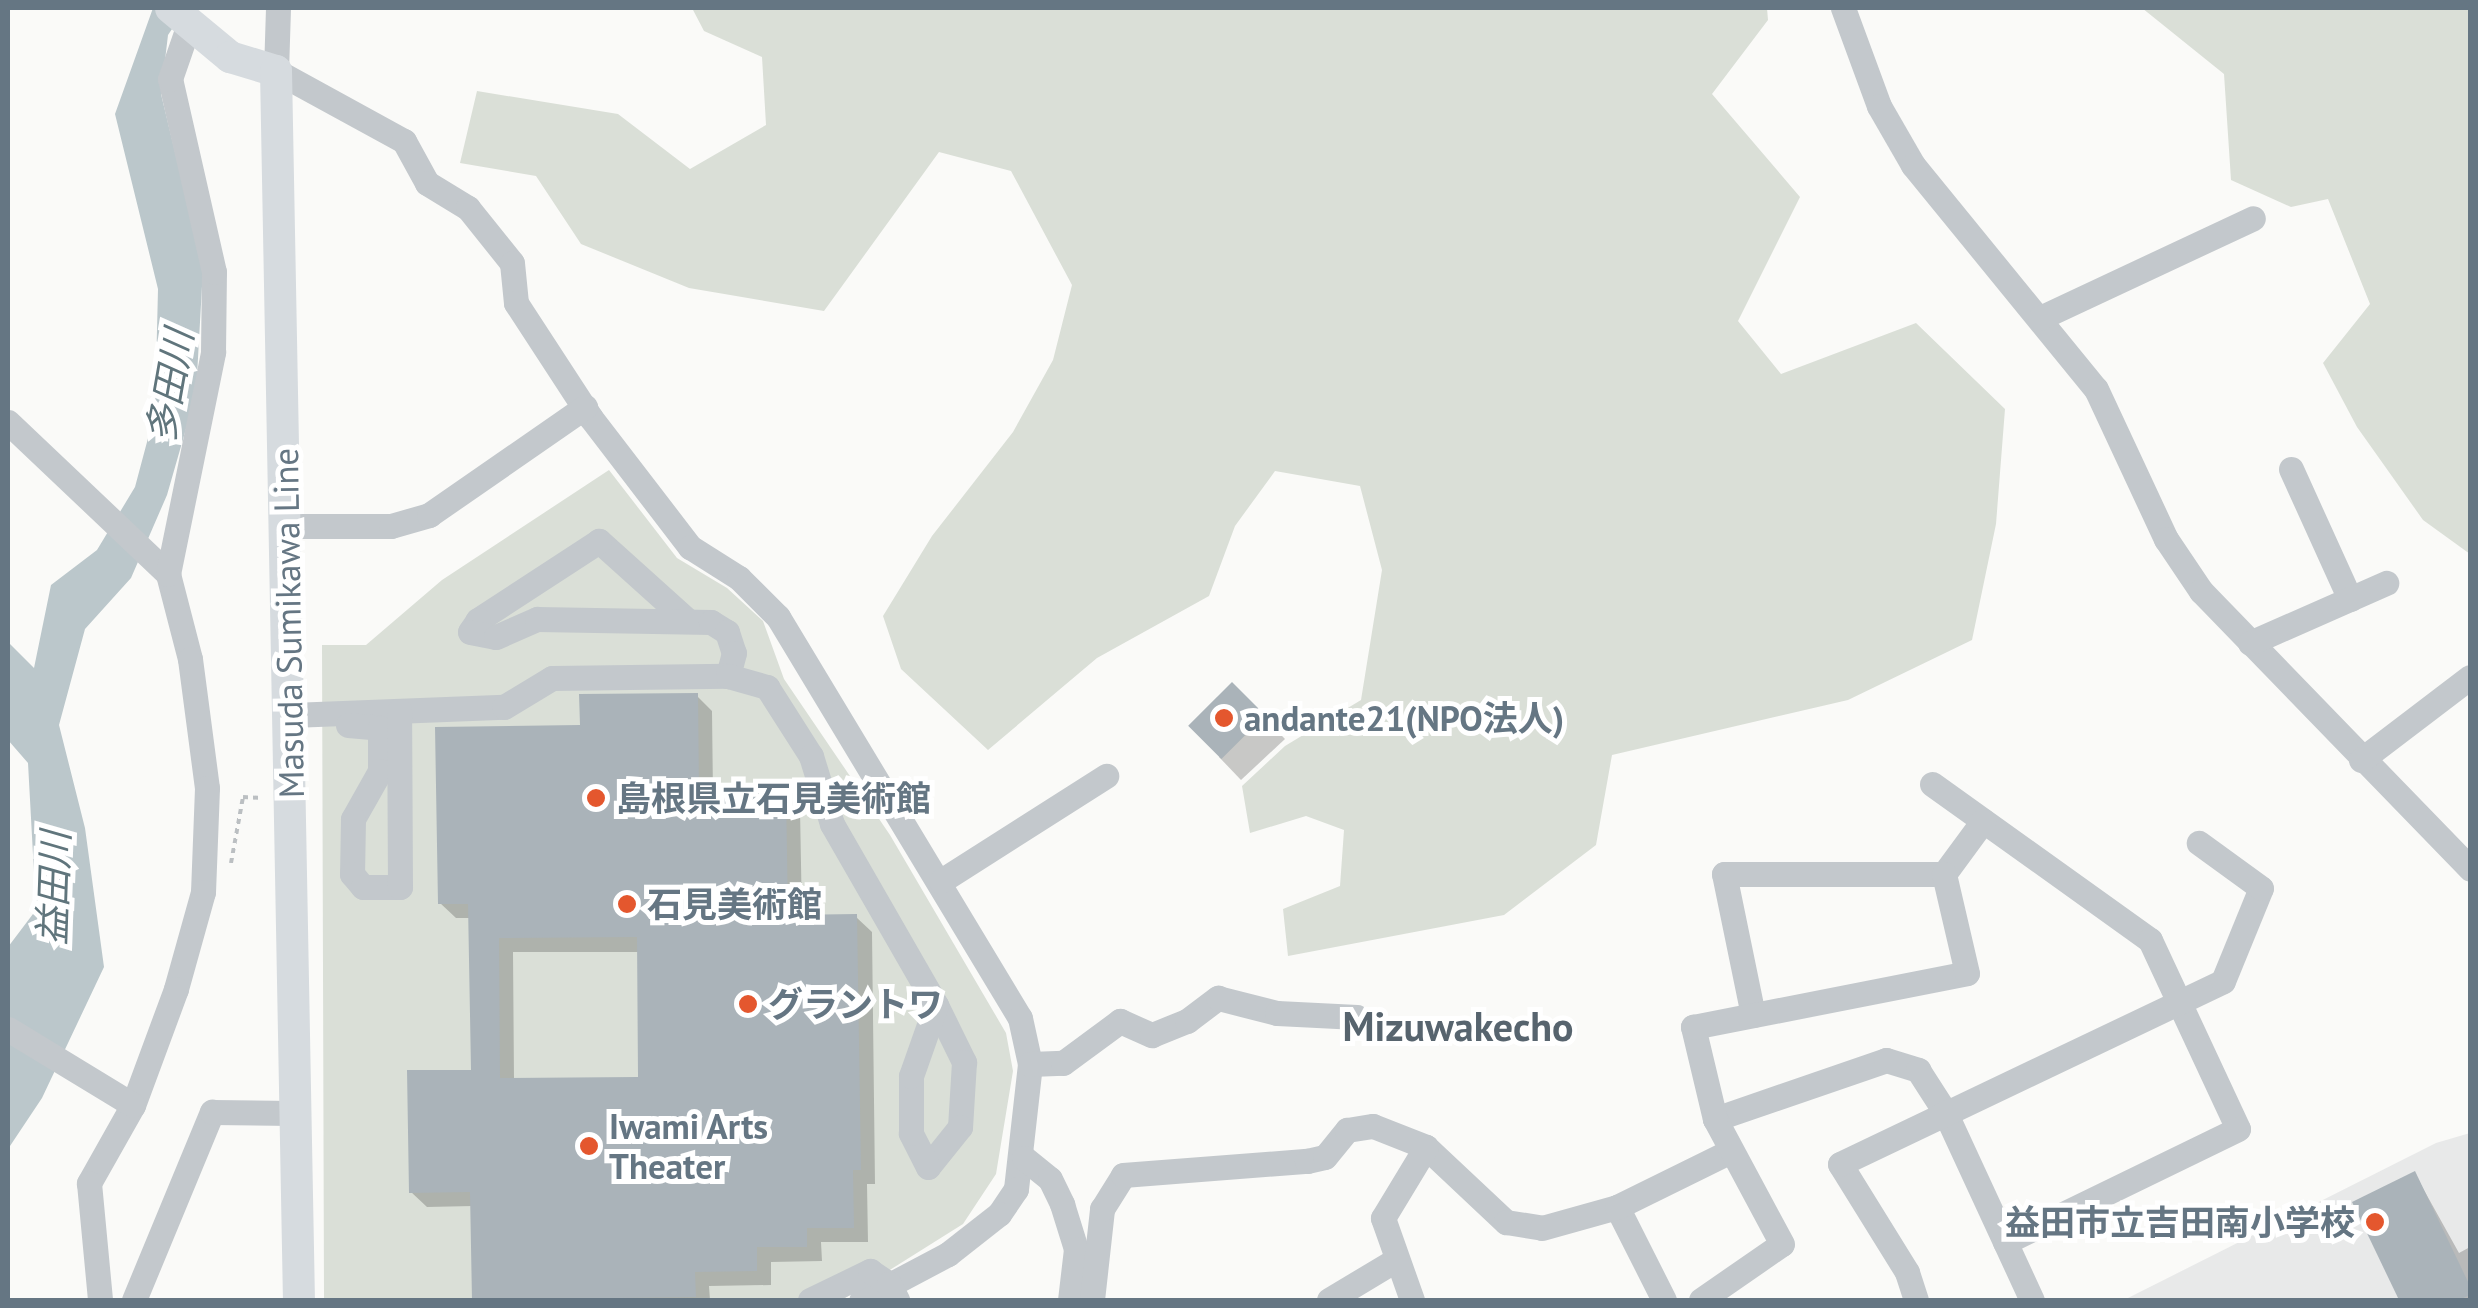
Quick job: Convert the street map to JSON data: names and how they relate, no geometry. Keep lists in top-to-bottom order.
{
  "streets": {
    "main road": ["Masuda Sumikawa Line"]
  },
  "districts": ["Mizuwakecho"],
  "water": ["多田川", "益田川"],
  "places": [
    "andante21(NPO法人)",
    "島根県立石見美術館",
    "石見美術館",
    "グラントワ",
    "Iwami Arts Theater",
    "益田市立吉田南小学校"
  ]
}
